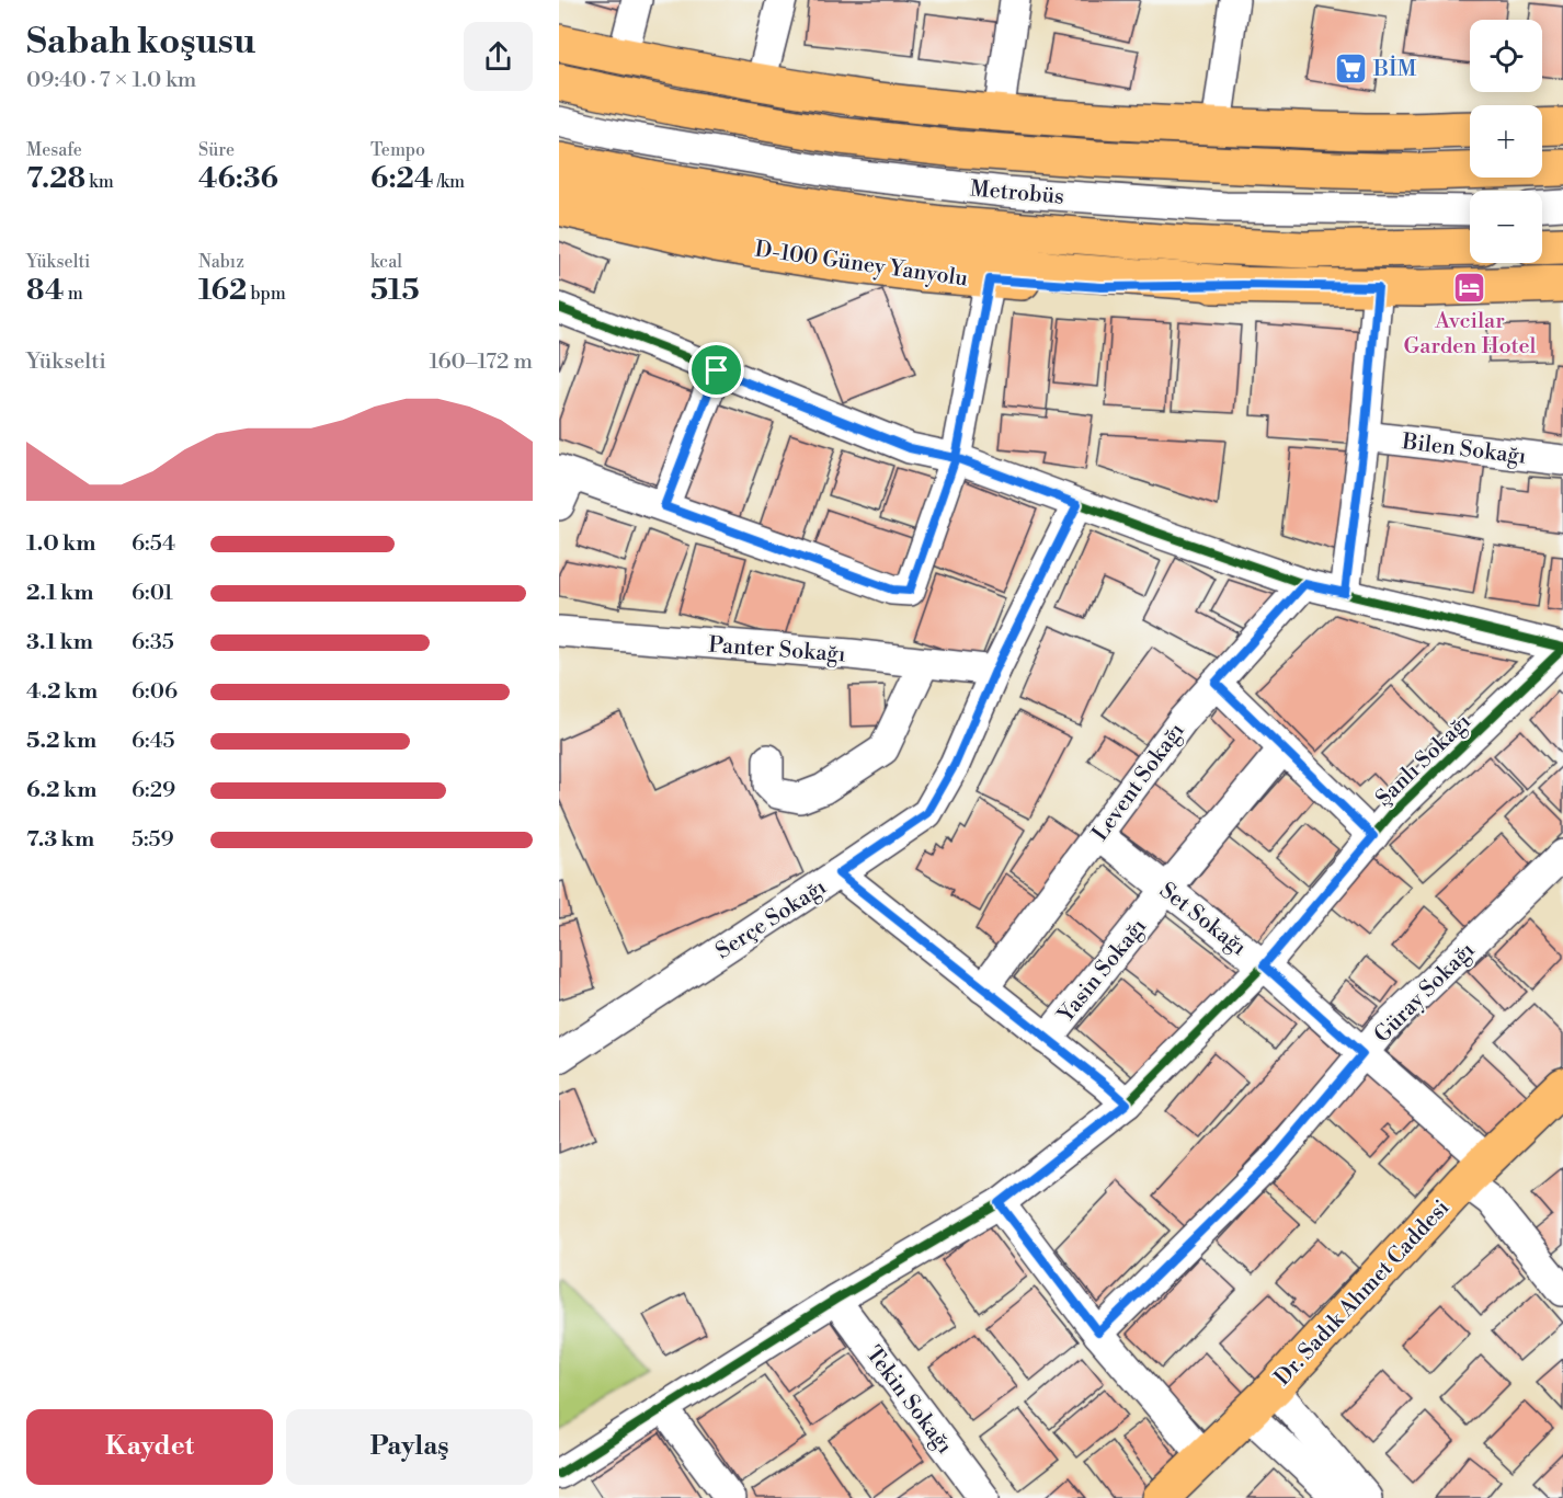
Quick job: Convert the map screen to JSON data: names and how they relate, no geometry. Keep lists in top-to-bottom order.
{
  "streets": {
    "main road": ["D-100 Güney Yanyolu", "Dr. Sadık Ahmet Caddesi"],
    "street": [
      "Metrobüs",
      "Bilen Sokağı",
      "Panter Sokağı",
      "Şanlı Sokağı",
      "Levent Sokağı",
      "Serçe Sokağı",
      "Set Sokağı",
      "Yasin Sokağı",
      "Güray Sokağı",
      "Tekin Sokağı"
    ]
  },
  "crossings": [
    ["Şanlı Sokağı", "Serçe Sokağı"],
    ["Şanlı Sokağı", "Set Sokağı"],
    ["Şanlı Sokağı", "Tekin Sokağı"],
    ["Levent Sokağı", "Serçe Sokağı"],
    ["Levent Sokağı", "Set Sokağı"],
    ["Serçe Sokağı", "Yasin Sokağı"],
    ["Set Sokağı", "Yasin Sokağı"],
    ["Set Sokağı", "Güray Sokağı"],
    ["Set Sokağı", "Dr. Sadık Ahmet Caddesi"]
  ],
  "places": {
    "supermarket": ["BİM"],
    "hotel": ["Avcilar Garden Hotel"]
  },
  "page": {
    "heading": ["Sabah koşusu", "09:40 · 7 × 1.0 km"],
    "map_buttons": ["+", "−"],
    "stats": [
      ["Mesafe", "7.28 km"],
      ["Süre", "46:36"],
      ["Tempo", "6:24 /km"],
      ["Yükselti", "84 m"],
      ["Nabız", "162 bpm"],
      ["kcal", "515"]
    ],
    "chart": ["Yükselti", "160–172 m"],
    "list": [
      {
        "name": "1.0 km",
        "note": "6:54"
      },
      {
        "name": "2.1 km",
        "note": "6:01"
      },
      {
        "name": "3.1 km",
        "note": "6:35"
      },
      {
        "name": "4.2 km",
        "note": "6:06"
      },
      {
        "name": "5.2 km",
        "note": "6:45"
      },
      {
        "name": "6.2 km",
        "note": "6:29"
      },
      {
        "name": "7.3 km",
        "note": "5:59"
      }
    ],
    "buttons": ["Kaydet", "Paylaş"]
  }
}
